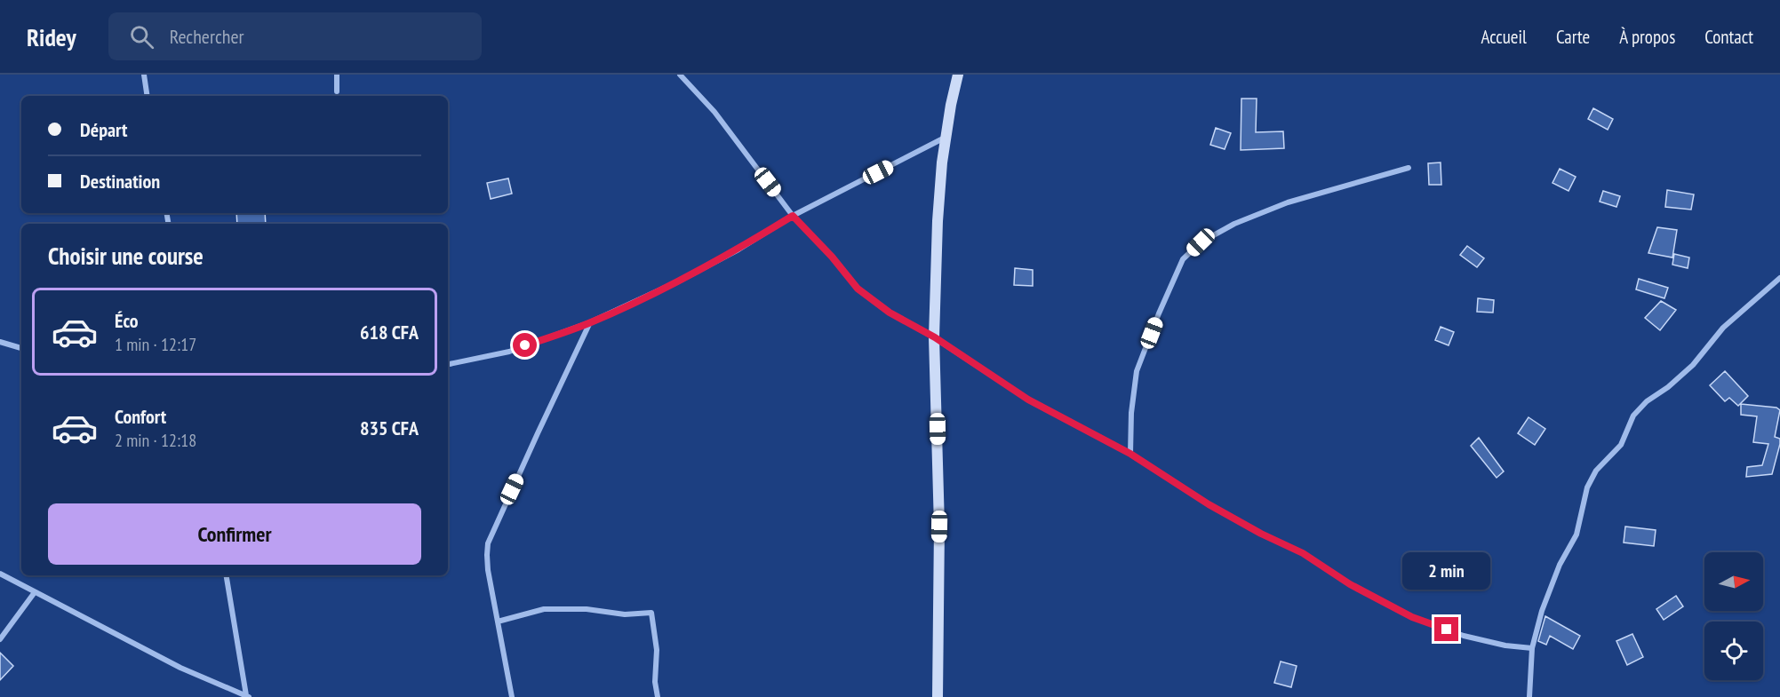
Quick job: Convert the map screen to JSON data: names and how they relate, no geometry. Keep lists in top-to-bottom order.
{
  "north": "right",
  "page": {
    "header": "Ridey",
    "search": "Rechercher",
    "nav": [
      "Accueil",
      "Carte",
      "À propos",
      "Contact"
    ],
    "banner": ["Départ", "Destination"],
    "heading": "Choisir une course",
    "list": [
      {
        "name": "Éco",
        "note": "1 min · 12:17",
        "value": "618 CFA"
      },
      {
        "name": "Confort",
        "note": "2 min · 12:18",
        "value": "835 CFA"
      }
    ],
    "buttons": "Confirmer",
    "bubble": "2 min"
  }
}
